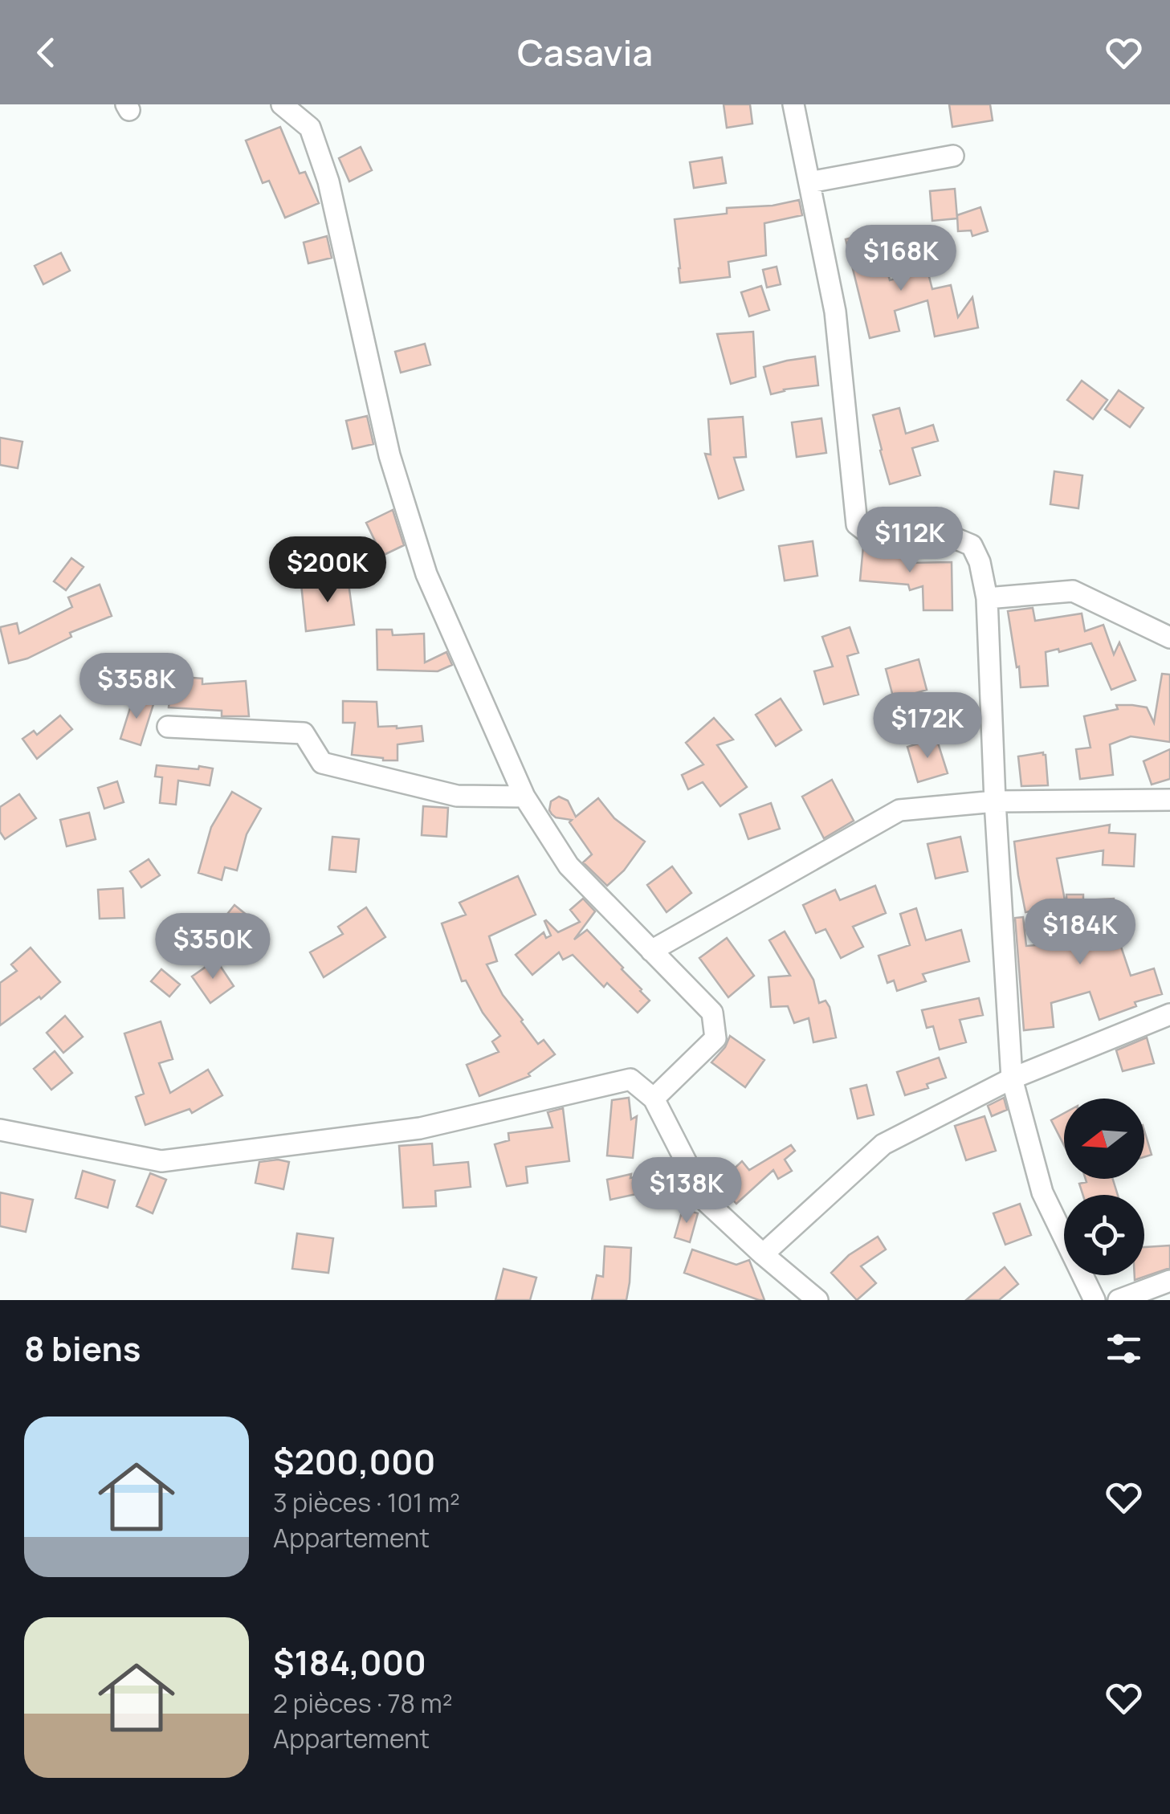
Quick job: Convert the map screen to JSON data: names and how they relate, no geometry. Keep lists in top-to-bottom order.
{
  "north": "left",
  "page": {
    "header": "Casavia",
    "price": [
      "$168K",
      "$112K",
      "$200K",
      "$358K",
      "$172K",
      "$184K",
      "$350K",
      "$138K"
    ],
    "heading": "8 biens",
    "list": [
      {
        "name": "$200,000",
        "note": "3 pièces · 101 m² · Appartement"
      },
      {
        "name": "$184,000",
        "note": "2 pièces · 78 m² · Appartement"
      }
    ]
  }
}
